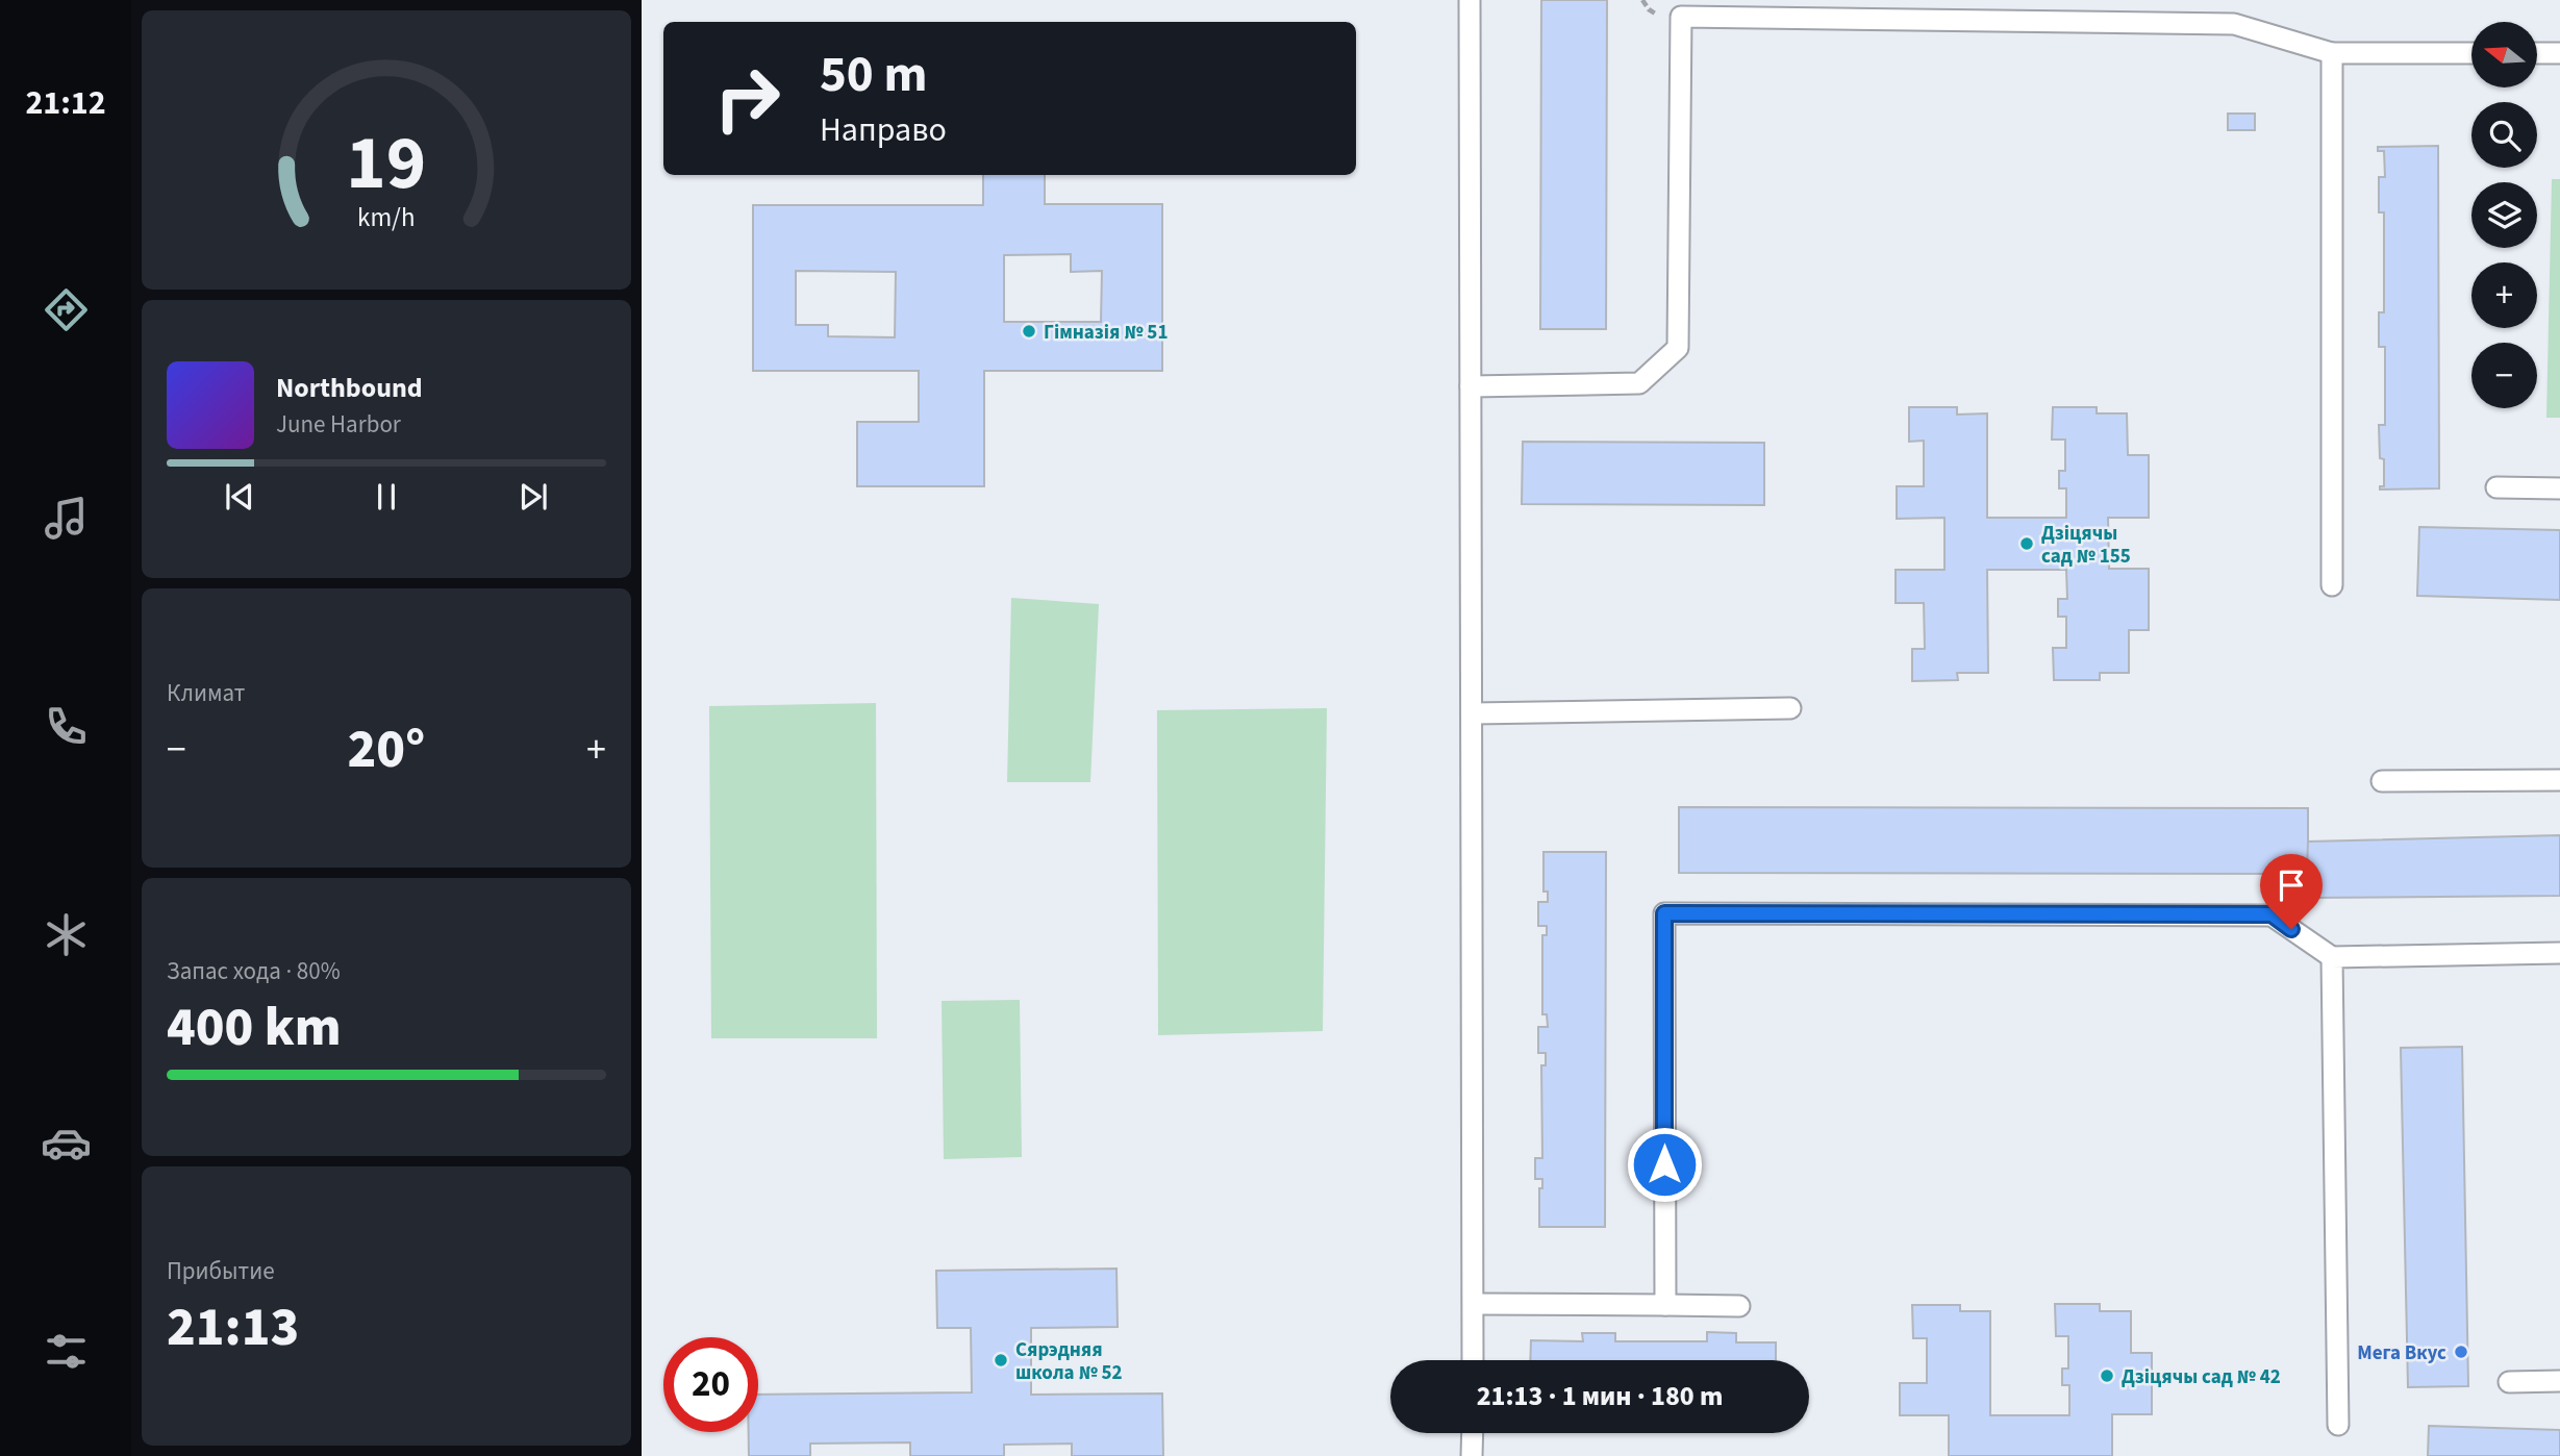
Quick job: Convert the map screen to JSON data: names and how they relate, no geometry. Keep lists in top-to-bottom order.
{
  "places": [
    "Гімназія № 51",
    "Дзіцячы сад № 155",
    "Мега Вкус",
    "Сярэдняя школа № 52",
    "Дзіцячы сад № 42"
  ],
  "north": "left",
  "page": {
    "tabs": "21:12",
    "map_buttons": ["+", "−"],
    "turn": ["50 m", "Направо"],
    "song": ["Northbound", "June Harbor"],
    "tile": [
      "Климат",
      ["Запас хода · 80%", "400 km"],
      ["Прибытие", "21:13"]
    ],
    "heat": ["−", "20°", "+"],
    "limit": "20",
    "trip": "21:13 · 1 мин · 180 m",
    "gauge": ["19", "km/h"]
  }
}
